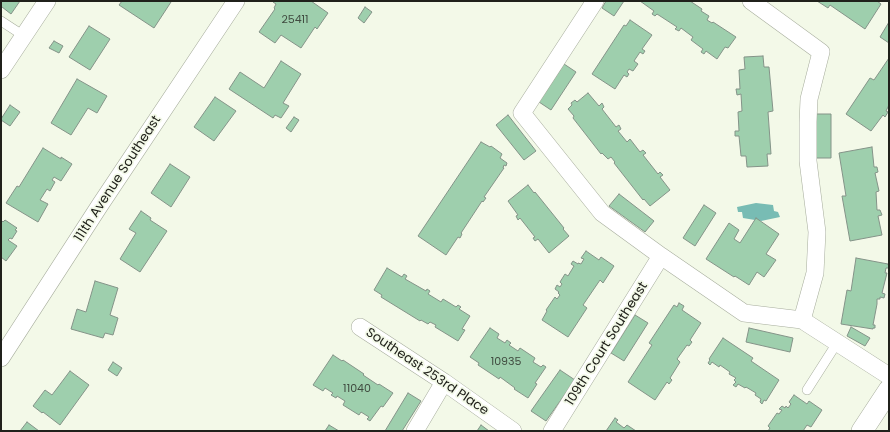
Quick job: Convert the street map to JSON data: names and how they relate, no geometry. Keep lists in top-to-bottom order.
{
  "streets": {
    "street": ["111th Avenue Southeast", "109th Court Southeast", "Southeast 253rd Place"]
  },
  "house_numbers": ["25411", "10935", "11040"]
}
